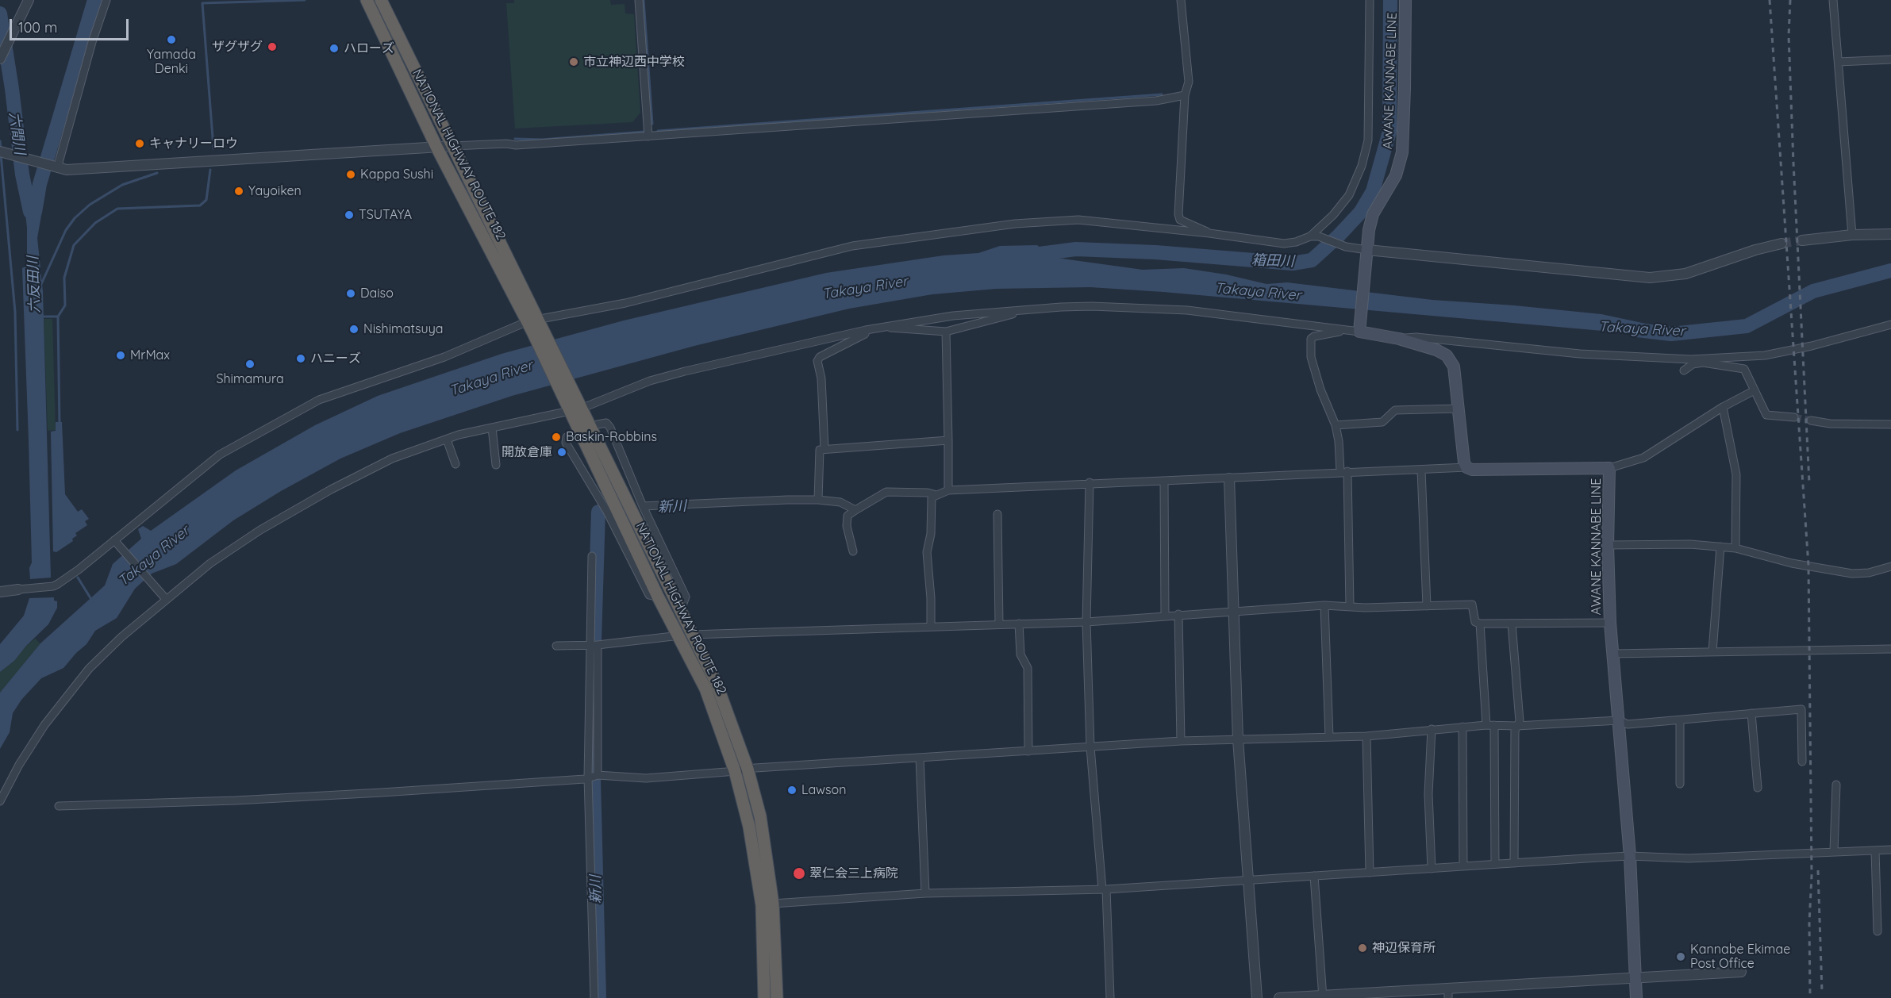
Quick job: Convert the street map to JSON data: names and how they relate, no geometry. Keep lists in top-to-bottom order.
{
  "streets": {
    "highway": ["NATIONAL HIGHWAY ROUTE 182"],
    "main road": ["AWANE KANNABE LINE"]
  },
  "water": [
    "六間川",
    "箱田川",
    "六反田川",
    "Takaya River",
    "新川"
  ],
  "places": [
    "Yamada Denki",
    "ザグザグ",
    "ハローズ",
    "市立神辺西中学校",
    "キャナリーロウ",
    "Kappa Sushi",
    "Yayoiken",
    "TSUTAYA",
    "Daiso",
    "Nishimatsuya",
    "MrMax",
    "ハニーズ",
    "Shimamura",
    "Baskin-Robbins",
    "開放倉庫",
    "Lawson",
    "翠仁会三上病院",
    "神辺保育所",
    "Kannabe Ekimae Post Office"
  ],
  "scale_bar": "100 m"
}
